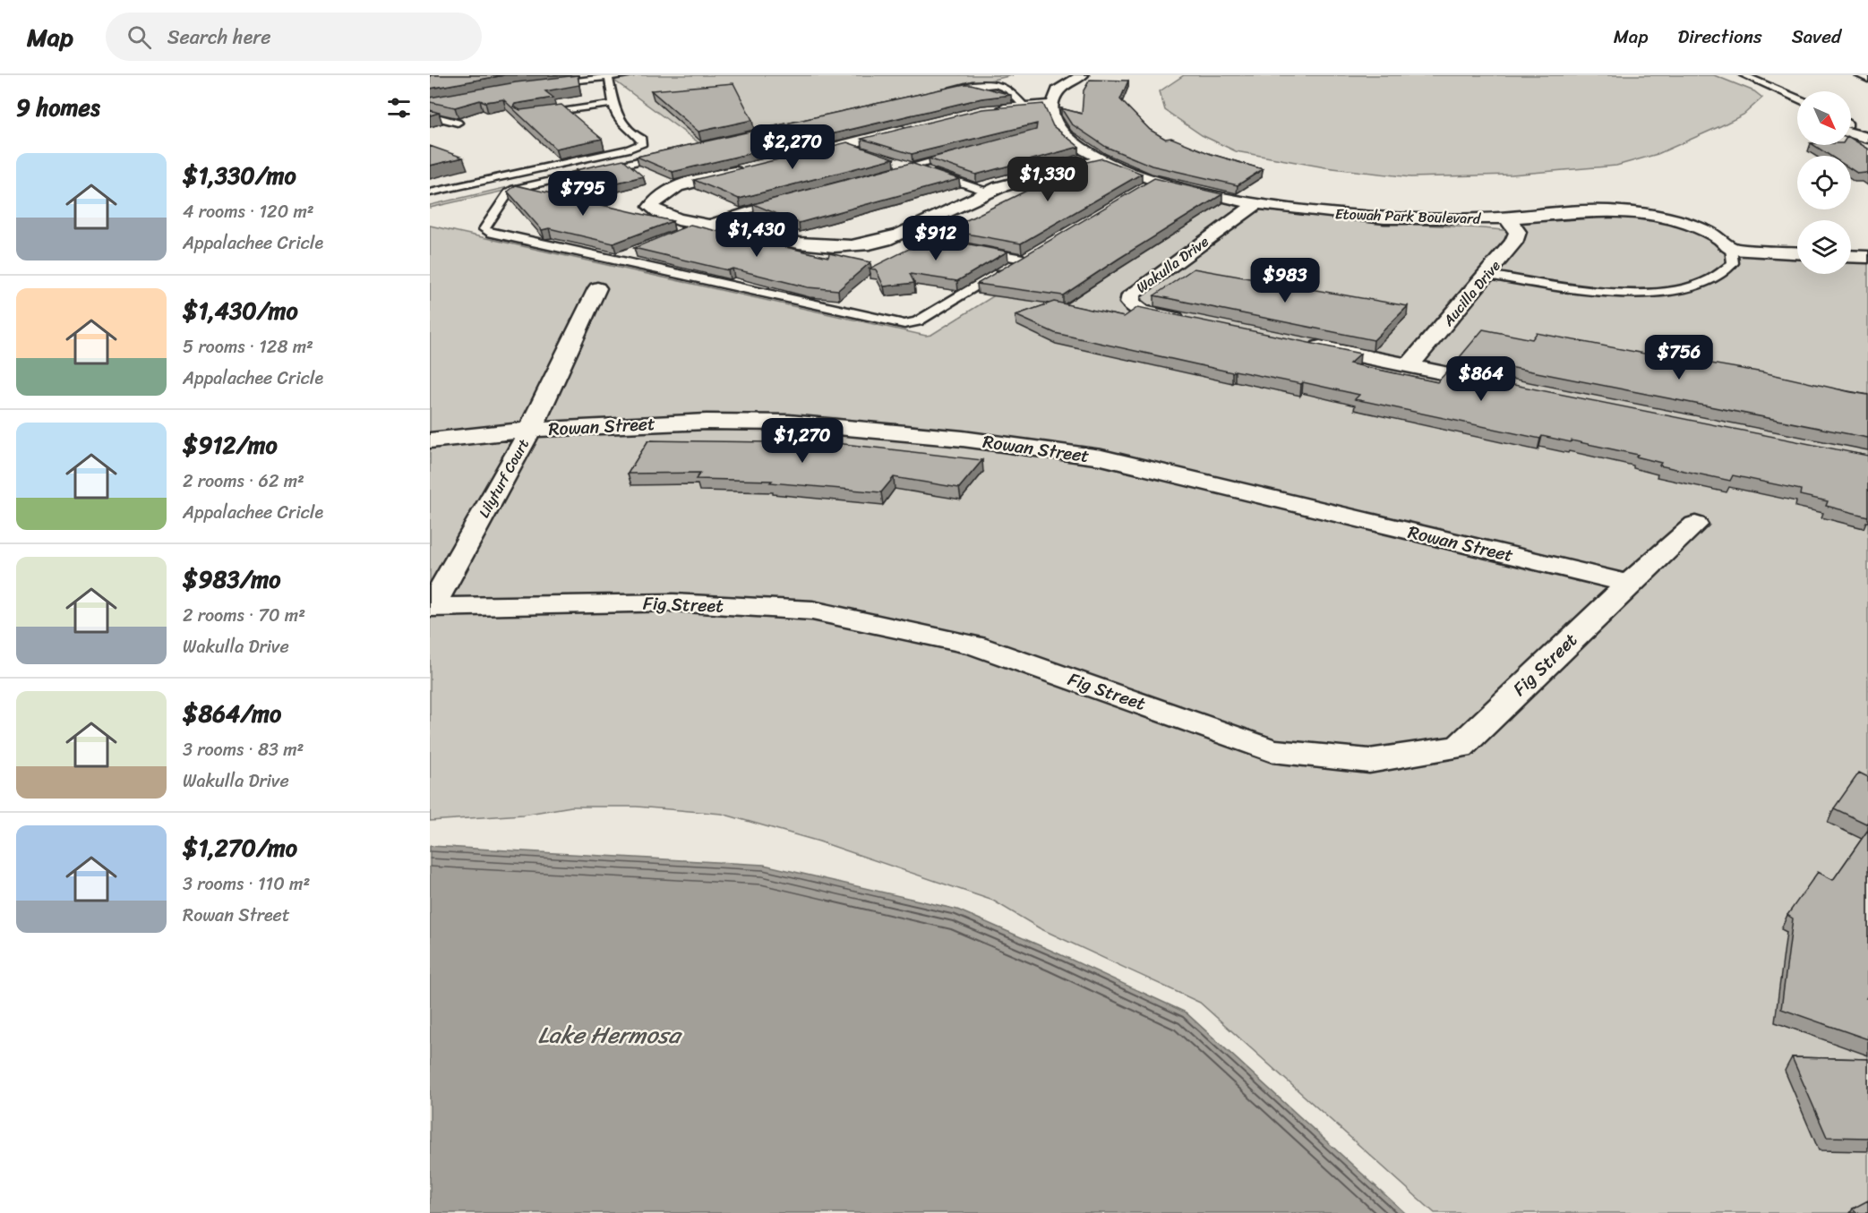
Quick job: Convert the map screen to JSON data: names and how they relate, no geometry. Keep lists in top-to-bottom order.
{
  "streets": {
    "street": [
      "Etowah Park Boulevard",
      "Wakulla Drive",
      "Aucilla Drive",
      "Rowan Street",
      "Lilyturf Court",
      "Fig Street"
    ]
  },
  "crossings": [
    ["Etowah Park Boulevard", "Wakulla Drive"],
    ["Etowah Park Boulevard", "Aucilla Drive"],
    ["Rowan Street", "Lilyturf Court"],
    ["Rowan Street", "Fig Street"],
    ["Lilyturf Court", "Fig Street"]
  ],
  "water": ["Lake Hermosa"],
  "north": "bottom right",
  "page": {
    "header": "Map",
    "search": "Search here",
    "nav": ["Map", "Directions", "Saved"],
    "heading": "9 homes",
    "price": [
      "$2,270",
      "$1,330",
      "$795",
      "$1,430",
      "$912",
      "$983",
      "$756",
      "$864",
      "$1,270"
    ],
    "list": [
      {
        "name": "$1,330/mo",
        "note": "4 rooms · 120 m² · Appalachee Cricle"
      },
      {
        "name": "$1,430/mo",
        "note": "5 rooms · 128 m² · Appalachee Cricle"
      },
      {
        "name": "$912/mo",
        "note": "2 rooms · 62 m² · Appalachee Cricle"
      },
      {
        "name": "$983/mo",
        "note": "2 rooms · 70 m² · Wakulla Drive"
      },
      {
        "name": "$864/mo",
        "note": "3 rooms · 83 m² · Wakulla Drive"
      },
      {
        "name": "$1,270/mo",
        "note": "3 rooms · 110 m² · Rowan Street"
      }
    ]
  }
}
